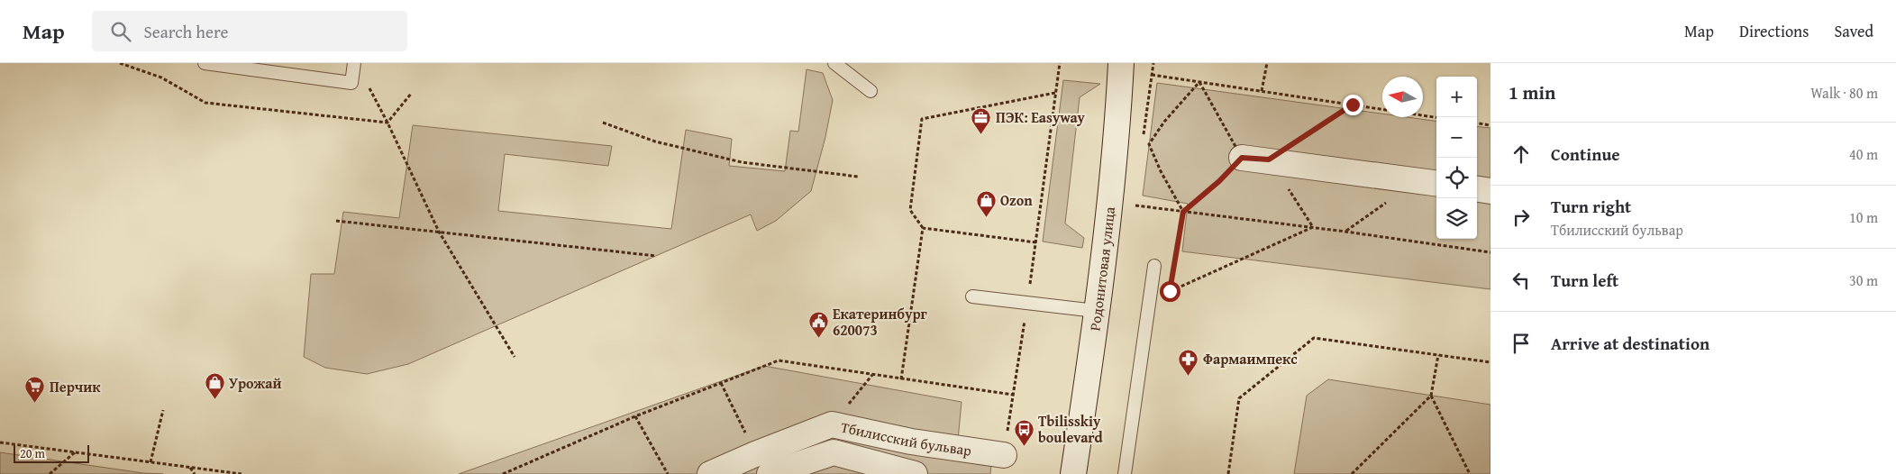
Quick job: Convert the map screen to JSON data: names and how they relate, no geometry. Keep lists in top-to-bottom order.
{
  "streets": {
    "street": ["Родонитовая улица", "Тбилисский бульвар"]
  },
  "places": {
    "office": ["ПЭК: Easyway"],
    "shop": ["Ozon", "Урожай"],
    "public building": ["Екатеринбург 620073"],
    "pharmacy": ["Фармаимпекс"],
    "supermarket": ["Перчик"],
    "bus stop": ["Tbilisskiy boulevard"]
  },
  "scale_bar": "20 m",
  "north": "left",
  "page": {
    "header": "Map",
    "search": "Search here",
    "nav": ["Map", "Directions", "Saved"],
    "heading": ["1 min", "Walk · 80 m"],
    "map_buttons": ["+", "−"],
    "list": [
      ["Continue", "40 m"],
      ["Turn right", "Тбилисский бульвар", "10 m"],
      ["Turn left", "30 m"],
      "Arrive at destination"
    ],
    "scale": "20 m"
  }
}
